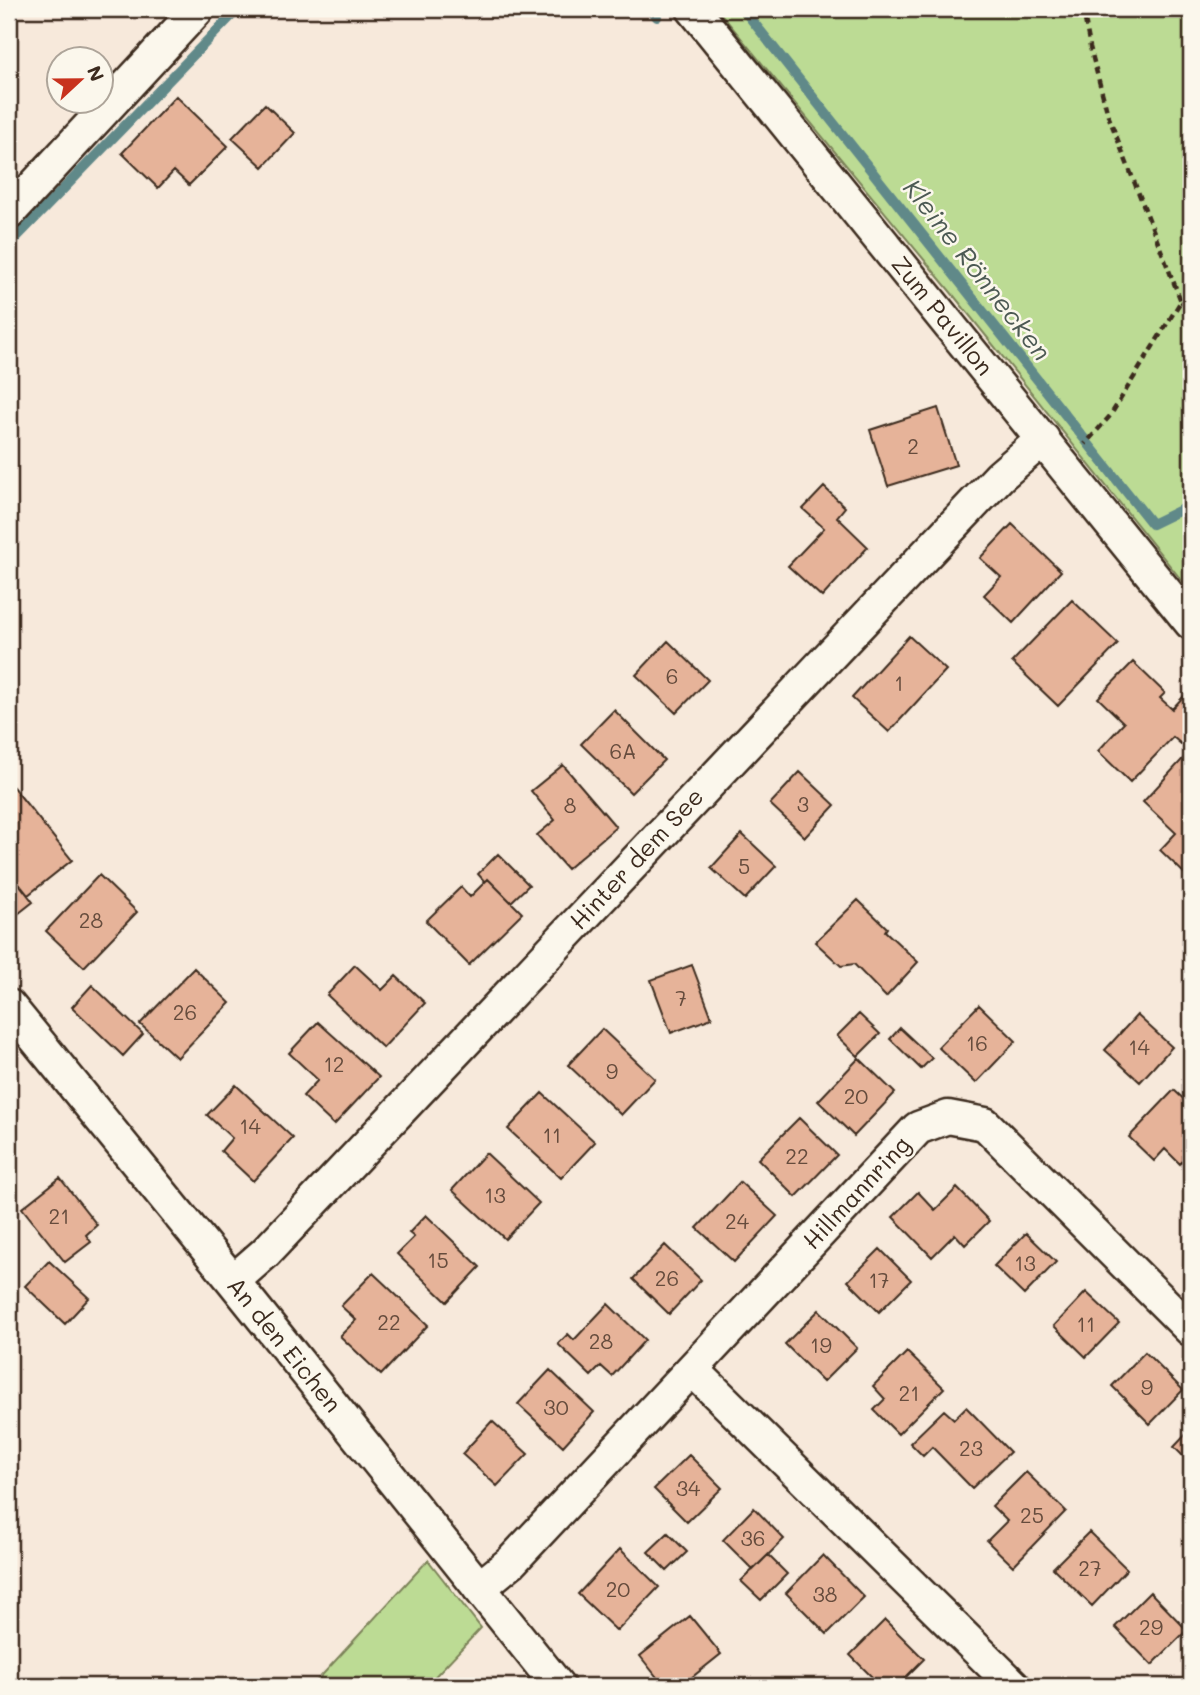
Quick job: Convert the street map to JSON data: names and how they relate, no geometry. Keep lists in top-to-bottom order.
{
  "streets": {
    "street": [
      "Zum Pavillon",
      "Hinter dem See",
      "Hillmannring",
      "An den Eichen"
    ]
  },
  "crossings": [
    ["Zum Pavillon", "Hinter dem See"],
    ["Hinter dem See", "An den Eichen"],
    ["Hillmannring", "An den Eichen"]
  ],
  "water": ["Kleine Rönnecken"],
  "house_numbers": [
    "2",
    "6",
    "1",
    "6A",
    "3",
    "8",
    "5",
    "28",
    "7",
    "26",
    "16",
    "14",
    "12",
    "9",
    "20",
    "14",
    "11",
    "22",
    "13",
    "21",
    "24",
    "15",
    "13",
    "26",
    "17",
    "22",
    "11",
    "28",
    "19",
    "9",
    "21",
    "30",
    "23",
    "34",
    "25",
    "36",
    "27",
    "20",
    "38",
    "29"
  ],
  "north": "right"
}
